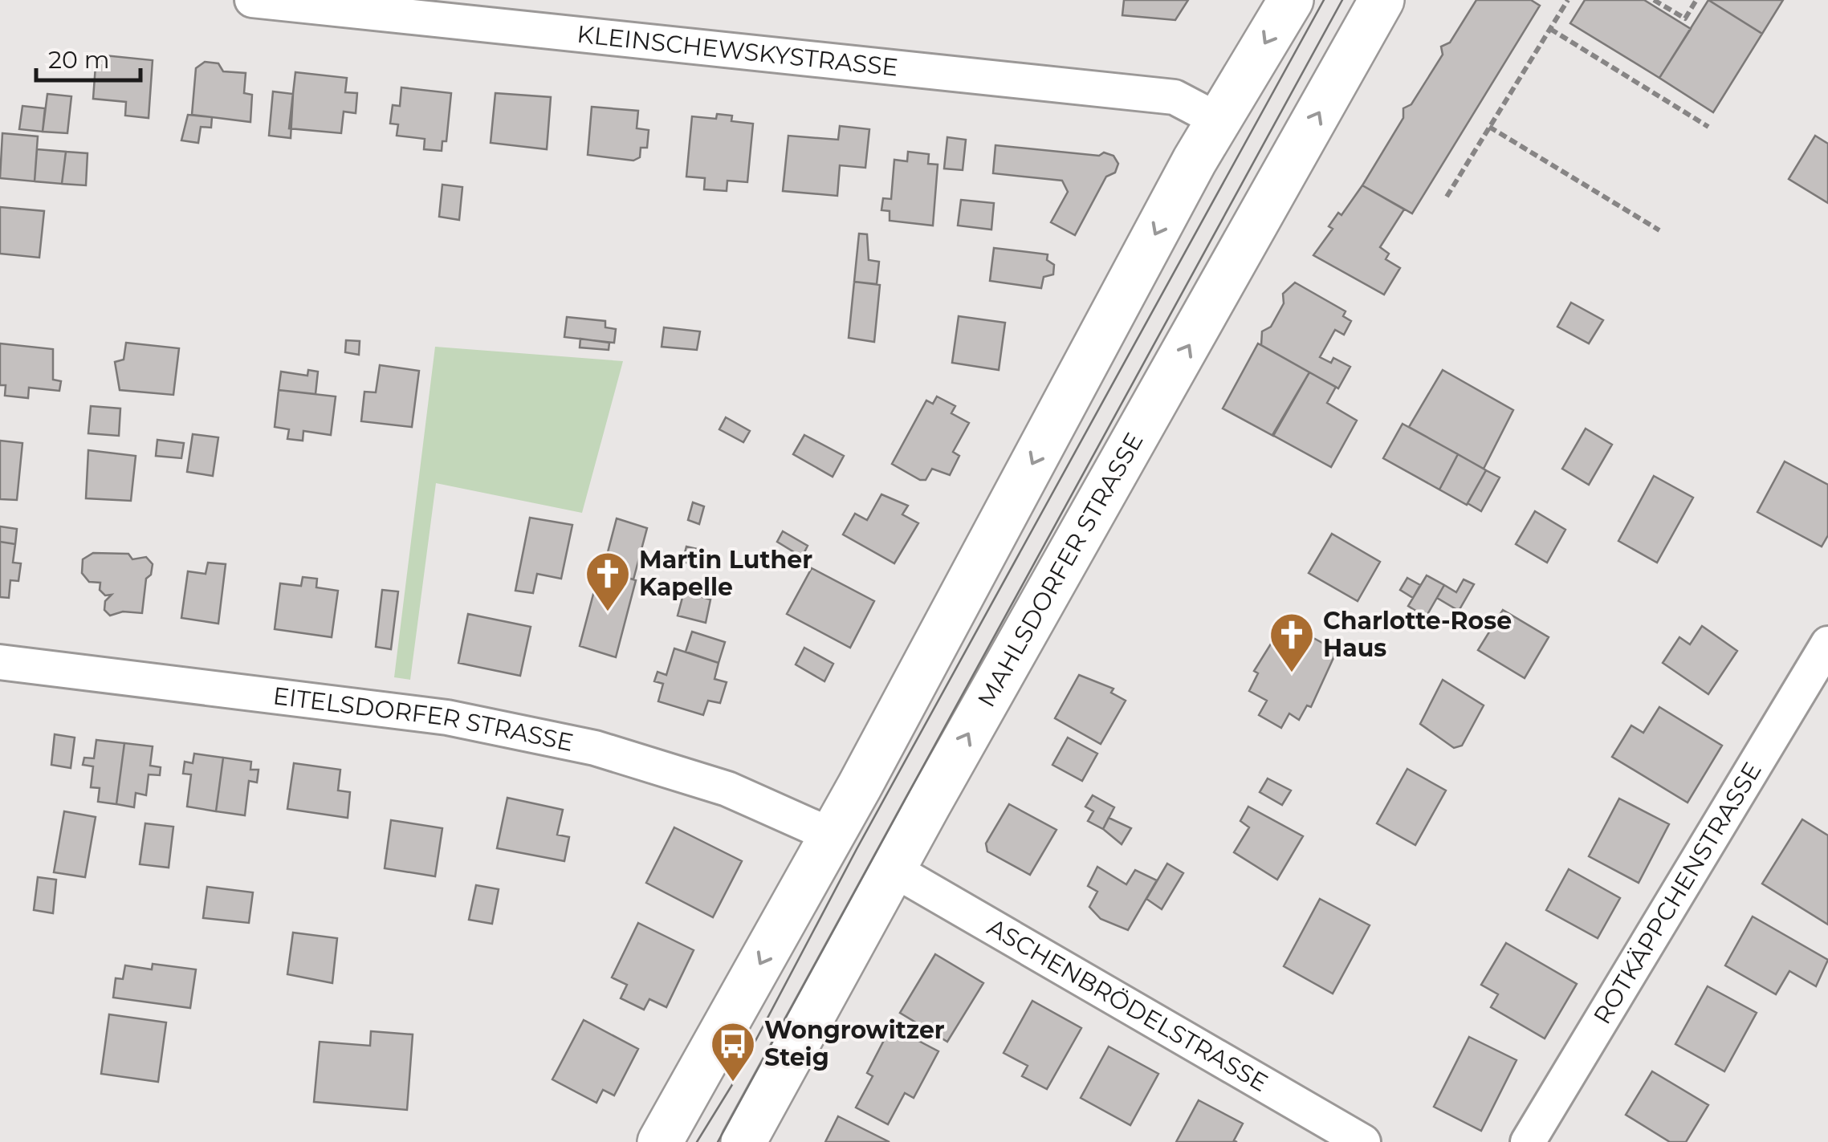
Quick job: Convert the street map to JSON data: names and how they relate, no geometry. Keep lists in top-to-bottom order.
{
  "streets": {
    "main road": ["MAHLSDORFER STRASSE"],
    "street": [
      "KLEINSCHEWSKYSTRASSE",
      "EITELSDORFER STRASSE",
      "ROTKÄPPCHENSTRASSE",
      "ASCHENBRÖDELSTRASSE"
    ]
  },
  "crossings": [
    ["MAHLSDORFER STRASSE", "ASCHENBRÖDELSTRASSE"]
  ],
  "places": {
    "church": ["Martin Luther Kapelle", "Charlotte-Rose Haus"],
    "bus stop": ["Wongrowitzer Steig"]
  },
  "scale_bar": "20 m"
}
